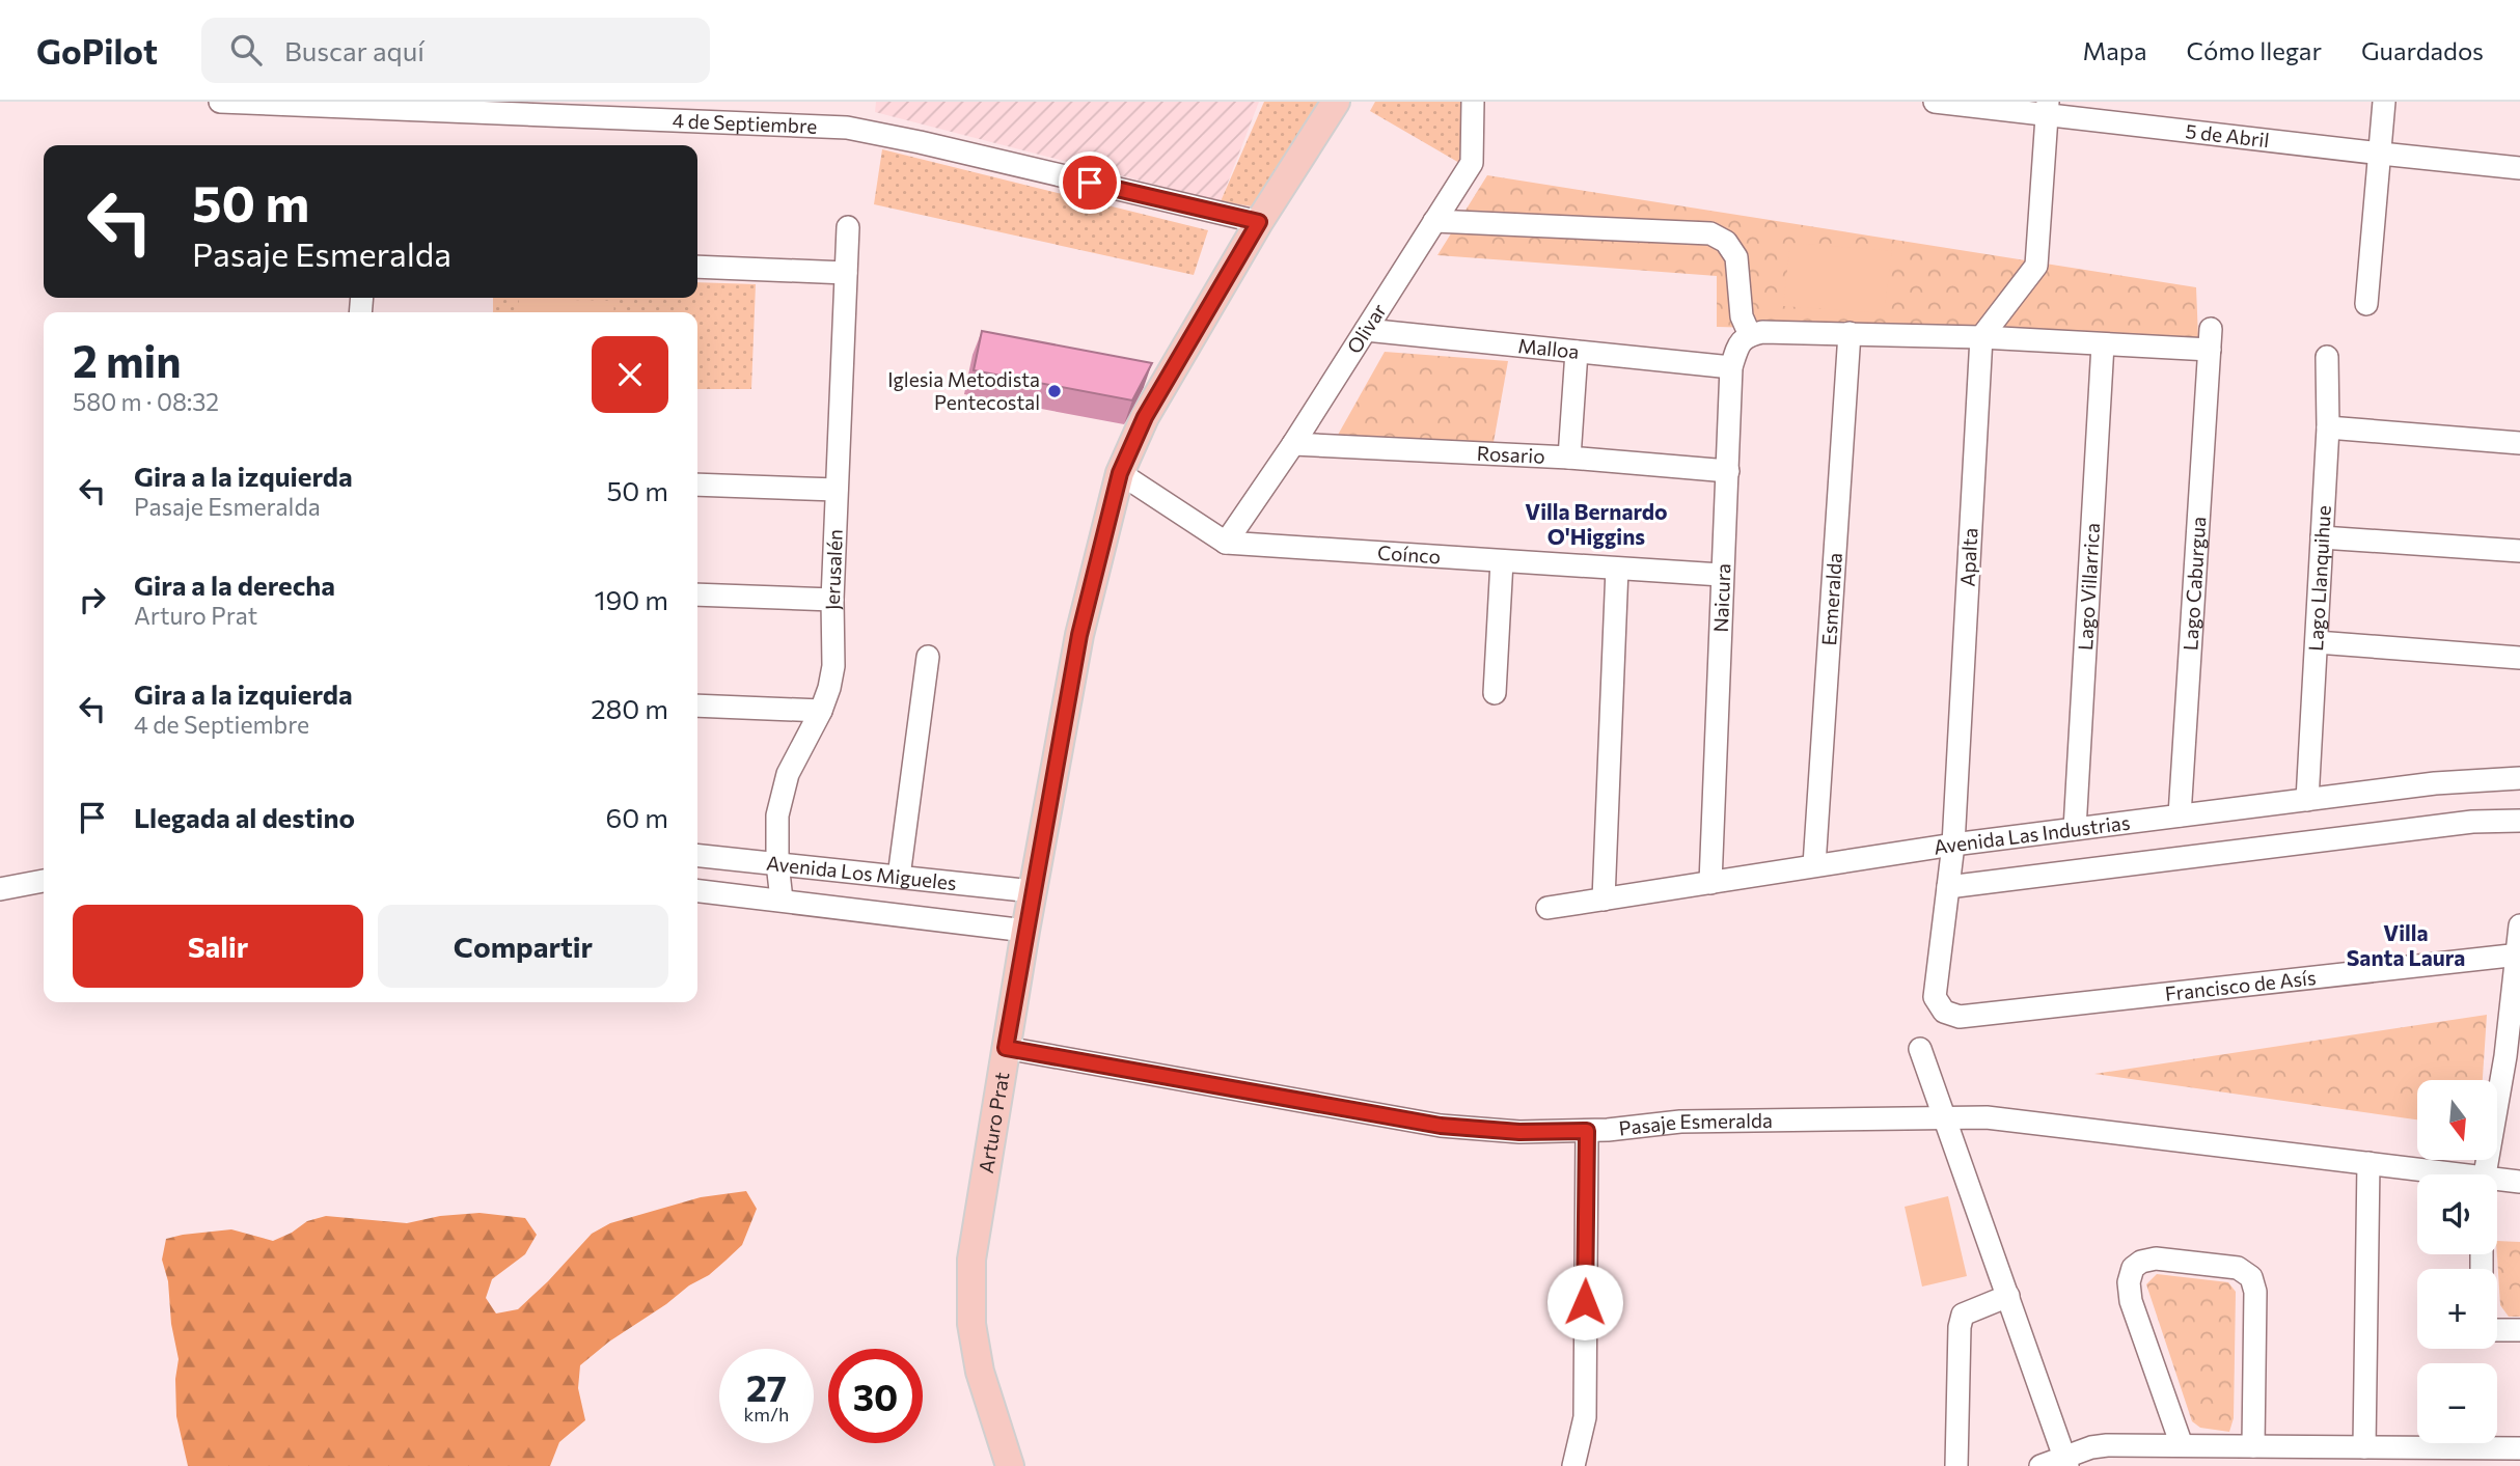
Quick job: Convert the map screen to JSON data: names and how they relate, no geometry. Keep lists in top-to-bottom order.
{
  "streets": {
    "main road": ["Arturo Prat"],
    "street": [
      "4 de Septiembre",
      "5 de Abril",
      "Olivar",
      "Malloa",
      "Rosario",
      "Coínco",
      "Apalta",
      "Jerusalén",
      "Lago Llanquihue",
      "Lago Caburgua",
      "Lago Villarrica",
      "Naicura",
      "Esmeralda",
      "Avenida Las Industrias",
      "Avenida Los Migueles",
      "Francisco de Asís",
      "Pasaje Esmeralda"
    ]
  },
  "crossings": [
    ["4 de Septiembre", "Arturo Prat"],
    ["Olivar", "Malloa"],
    ["Olivar", "Rosario"],
    ["Olivar", "Coínco"],
    ["Malloa", "Naicura"],
    ["Rosario", "Naicura"],
    ["Coínco", "Naicura"],
    ["Coínco", "Arturo Prat"],
    ["Apalta", "Lago Caburgua"],
    ["Apalta", "Avenida Las Industrias"],
    ["Apalta", "Francisco de Asís"],
    ["Jerusalén", "Avenida Los Migueles"],
    ["Lago Llanquihue", "Avenida Las Industrias"],
    ["Lago Caburgua", "Lago Villarrica"],
    ["Lago Caburgua", "Avenida Las Industrias"],
    ["Lago Villarrica", "Avenida Las Industrias"],
    ["Naicura", "Avenida Las Industrias"],
    ["Esmeralda", "Avenida Las Industrias"],
    ["Avenida Los Migueles", "Arturo Prat"],
    ["Arturo Prat", "Pasaje Esmeralda"]
  ],
  "districts": ["Villa Bernardo O'Higgins", "Villa Santa Laura"],
  "places": ["Iglesia Metodista Pentecostal"],
  "north": "bottom",
  "page": {
    "header": "GoPilot",
    "search": "Buscar aquí",
    "nav": ["Mapa", "Cómo llegar", "Guardados"],
    "turn": ["50 m", "Pasaje Esmeralda"],
    "heading": ["2 min", "580 m · 08:32"],
    "list": [
      {
        "name": "Gira a la izquierda",
        "note": "Pasaje Esmeralda",
        "value": "50 m"
      },
      {
        "name": "Gira a la derecha",
        "note": "Arturo Prat",
        "value": "190 m"
      },
      {
        "name": "Gira a la izquierda",
        "note": "4 de Septiembre",
        "value": "280 m"
      },
      {
        "name": "Llegada al destino",
        "value": "60 m"
      }
    ],
    "buttons": ["Salir", "Compartir"],
    "map_buttons": ["+", "−"],
    "speed": "27 km/h",
    "limit": "30"
  }
}
